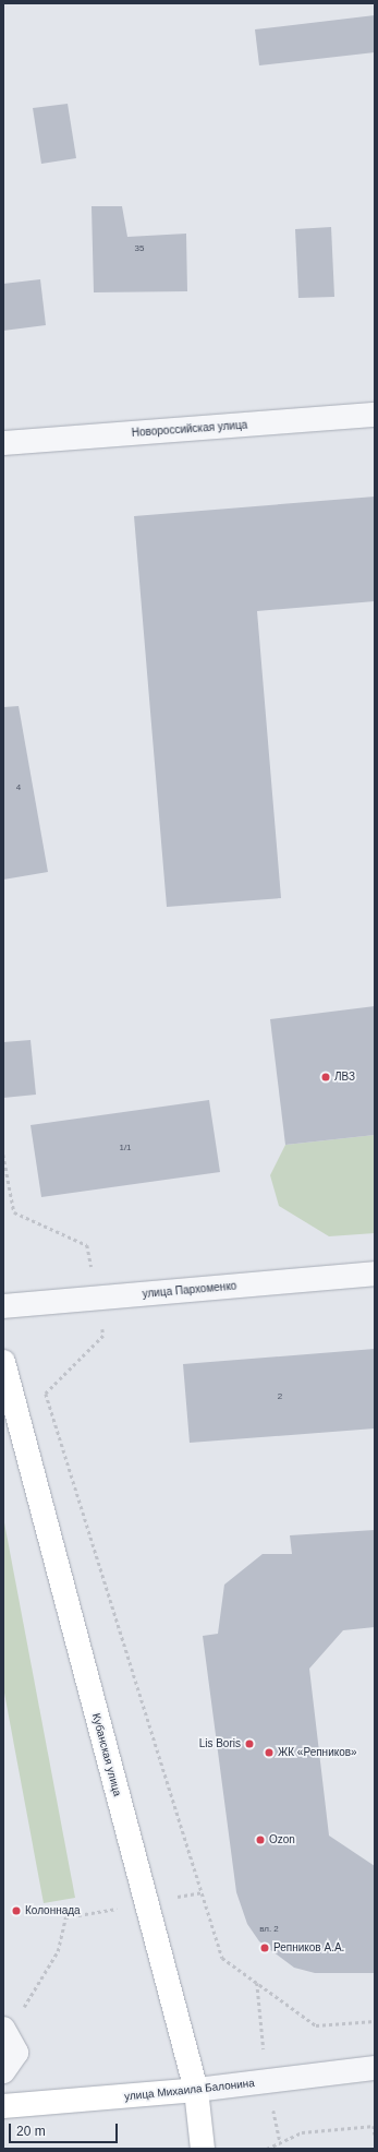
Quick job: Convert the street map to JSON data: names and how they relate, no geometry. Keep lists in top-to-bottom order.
{
  "streets": {
    "main road": ["Кубанская улица", "улица Михаила Балонина"],
    "street": ["Новороссийская улица", "улица Пархоменко"]
  },
  "crossings": [
    ["Кубанская улица", "улица Михаила Балонина"]
  ],
  "places": [
    "ЛВЗ",
    "Lis Boris",
    "ЖК «Репников»",
    "Ozon",
    "Колоннада",
    "Репников А.А."
  ],
  "house_numbers": [
    "35",
    "4",
    "1/1",
    "2",
    "вл. 2"
  ],
  "scale_bar": "20 m"
}
